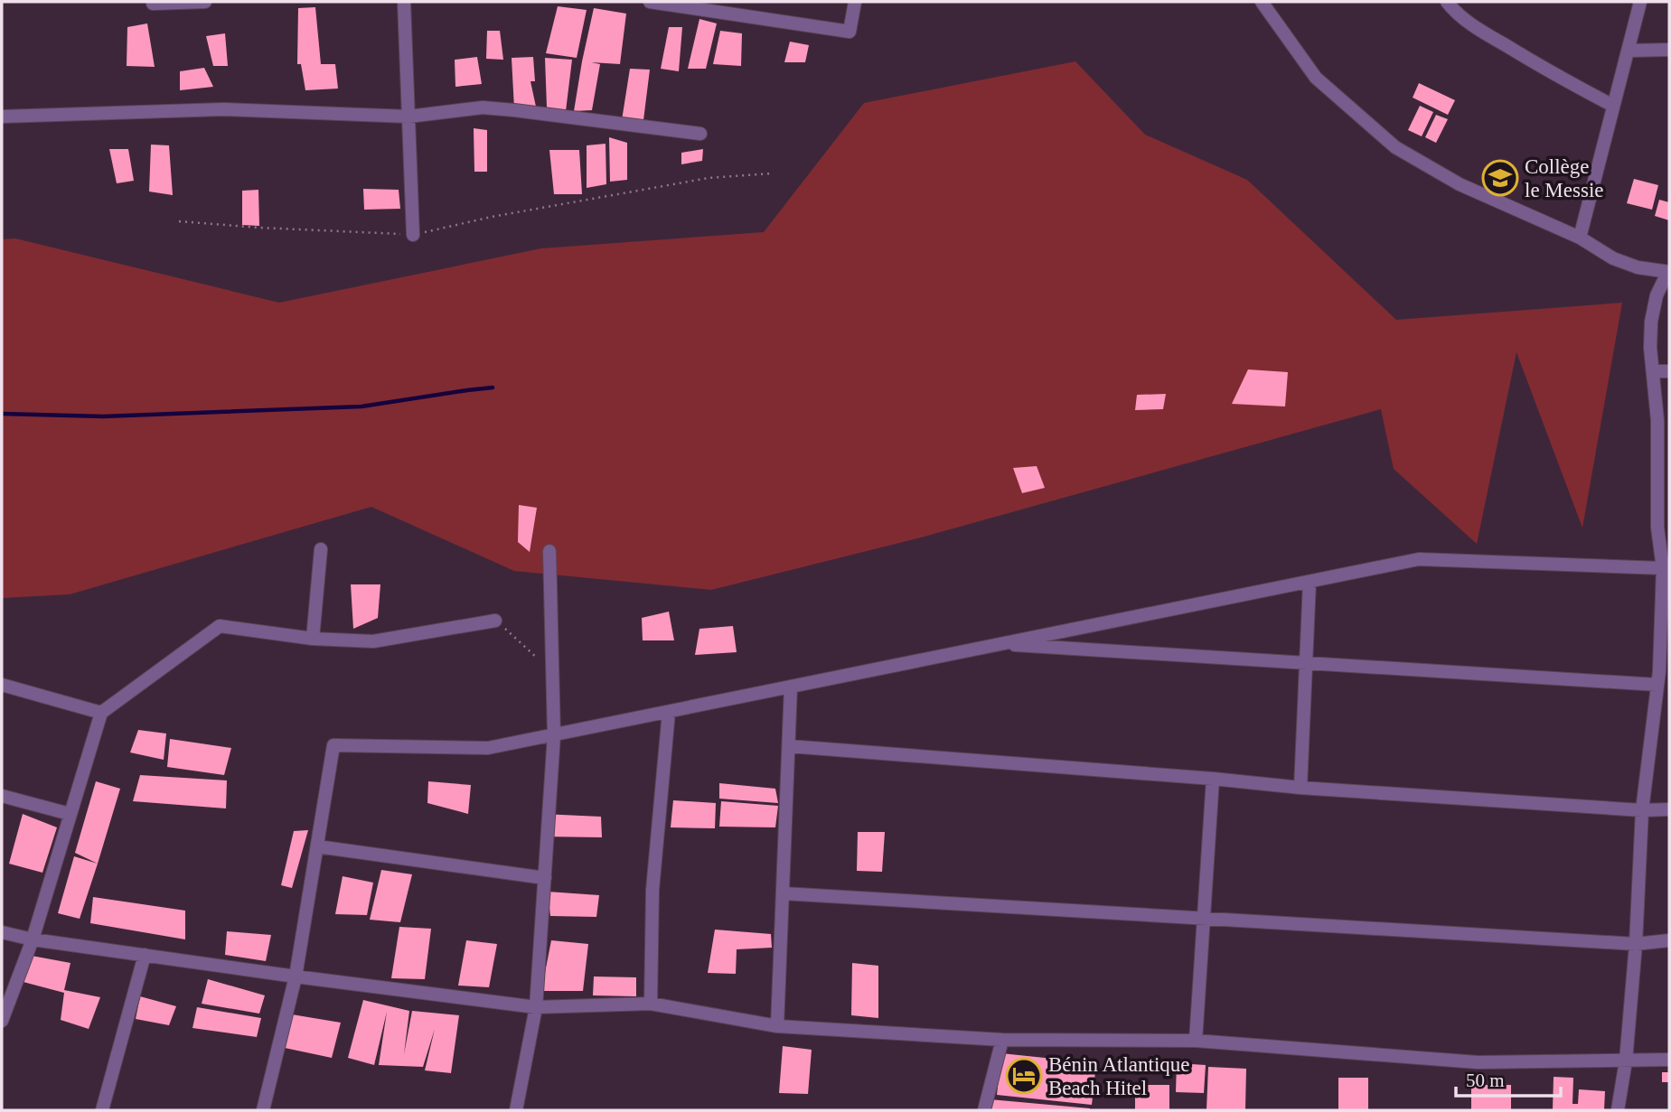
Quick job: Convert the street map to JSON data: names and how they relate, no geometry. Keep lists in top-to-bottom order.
{
  "places": {
    "school or university": ["Collège le Messie"],
    "hotel": ["Bénin Atlantique Beach Hitel"]
  },
  "scale_bar": "50 m"
}
